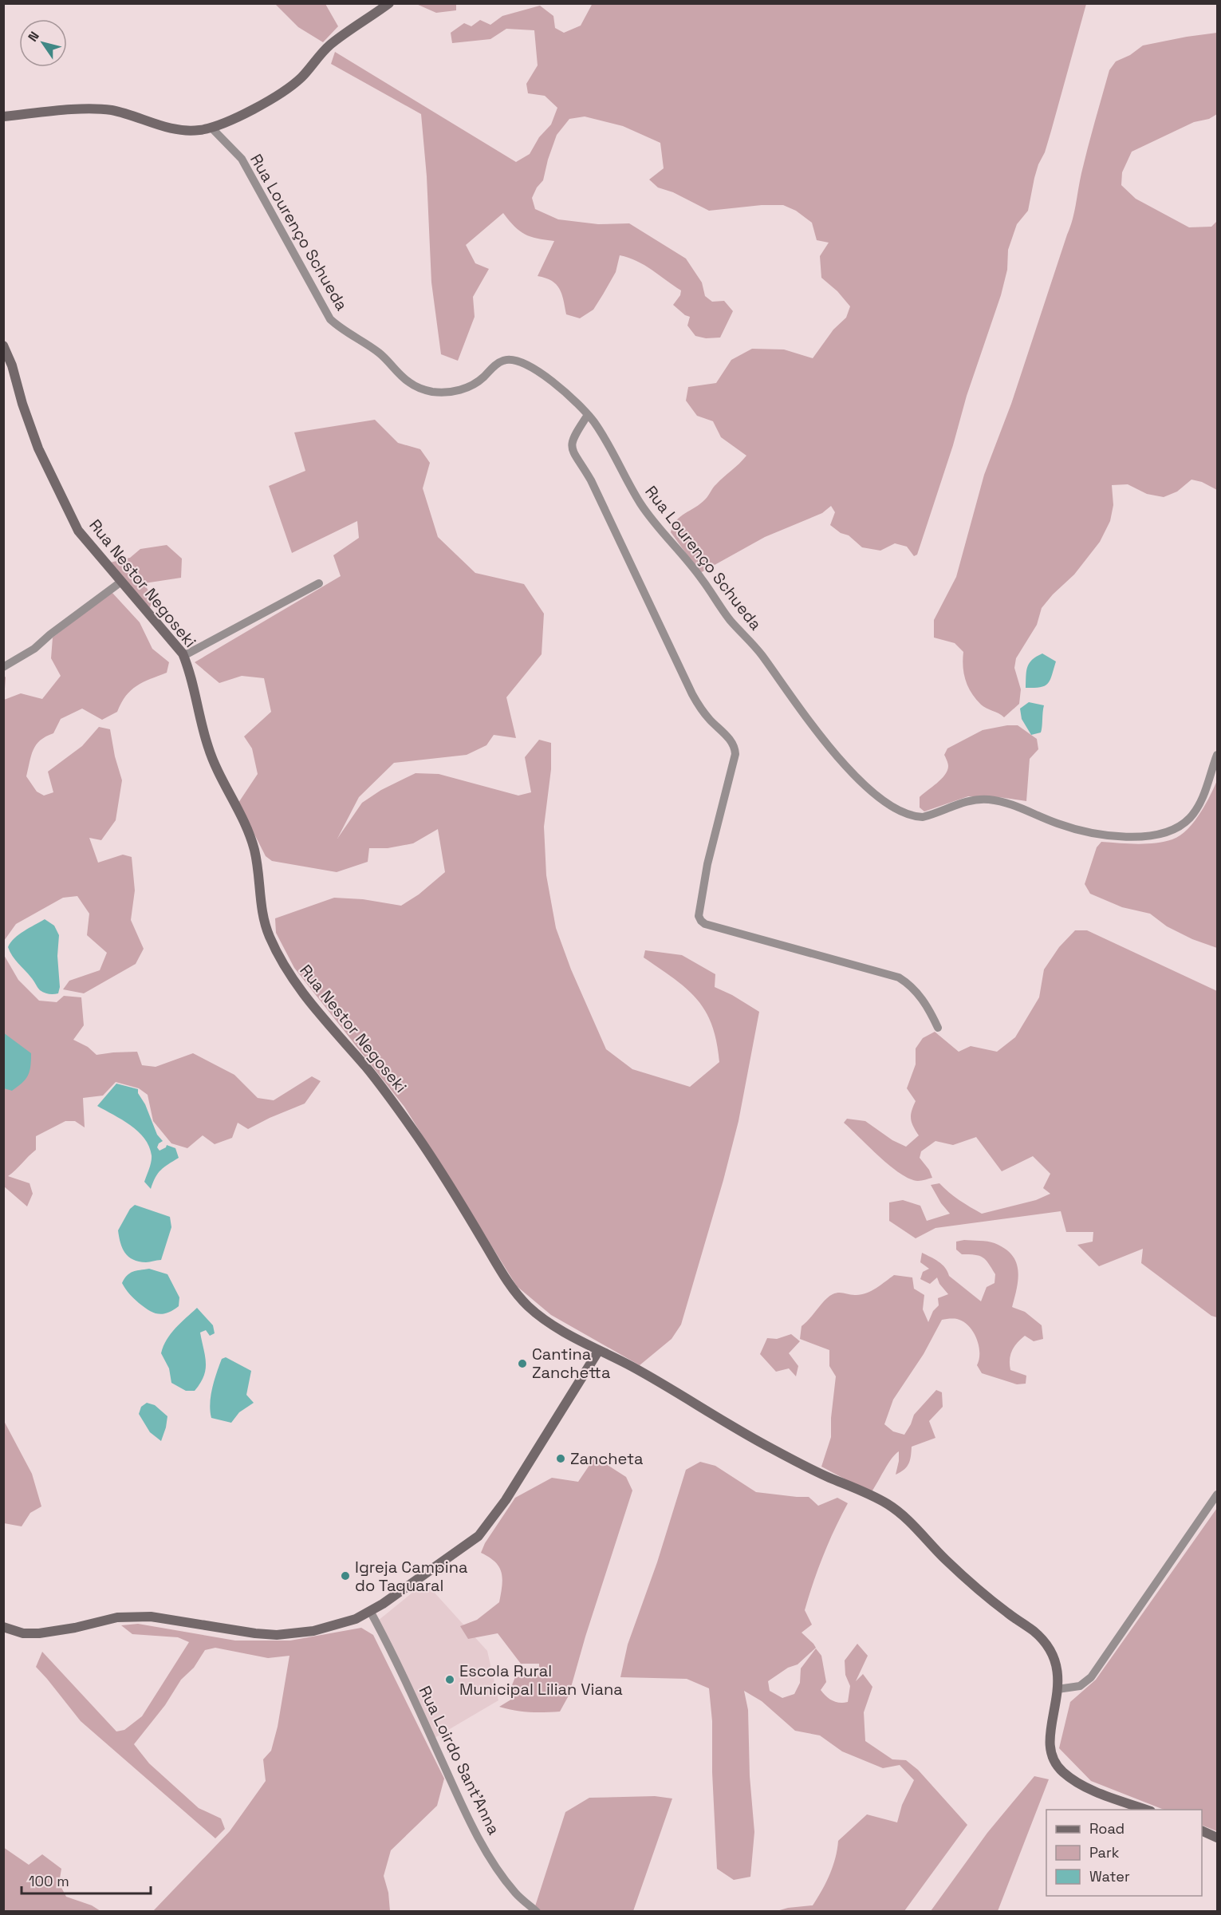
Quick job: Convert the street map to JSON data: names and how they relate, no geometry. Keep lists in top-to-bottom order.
{
  "streets": {
    "street": ["Rua Lourenço Schueda", "Rua Nestor Negoseki", "Rua Loirdo Sant'Anna"]
  },
  "places": [
    "Cantina Zanchetta",
    "Zancheta",
    "Igreja Campina do Taquaral",
    "Escola Rural Municipal Lilian Viana"
  ],
  "legend": ["Road", "Park", "Water"],
  "scale_bar": "100 m",
  "north": "top left"
}
